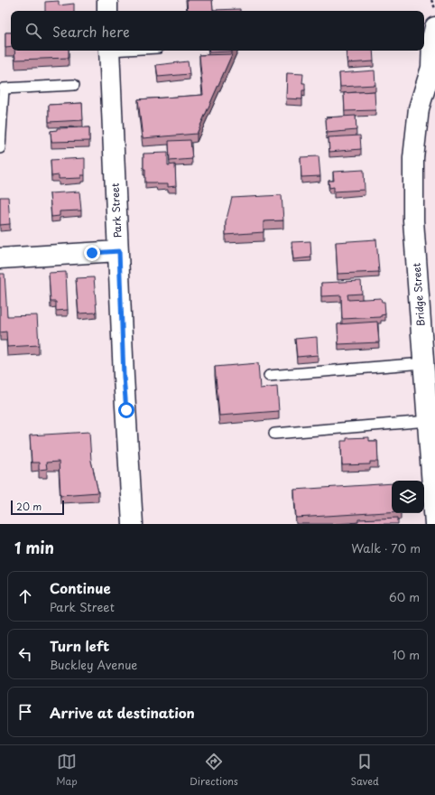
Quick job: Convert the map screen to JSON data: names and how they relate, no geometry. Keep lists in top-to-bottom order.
{
  "streets": {
    "street": ["Park Street", "Bridge Street"]
  },
  "scale_bar": "20 m",
  "page": {
    "search": "Search here",
    "scale": "20 m",
    "heading": ["1 min", "Walk · 70 m"],
    "list": [
      ["Continue", "Park Street", "60 m"],
      ["Turn left", "Buckley Avenue", "10 m"],
      "Arrive at destination"
    ],
    "nav": ["Map", "Directions", "Saved"]
  }
}
